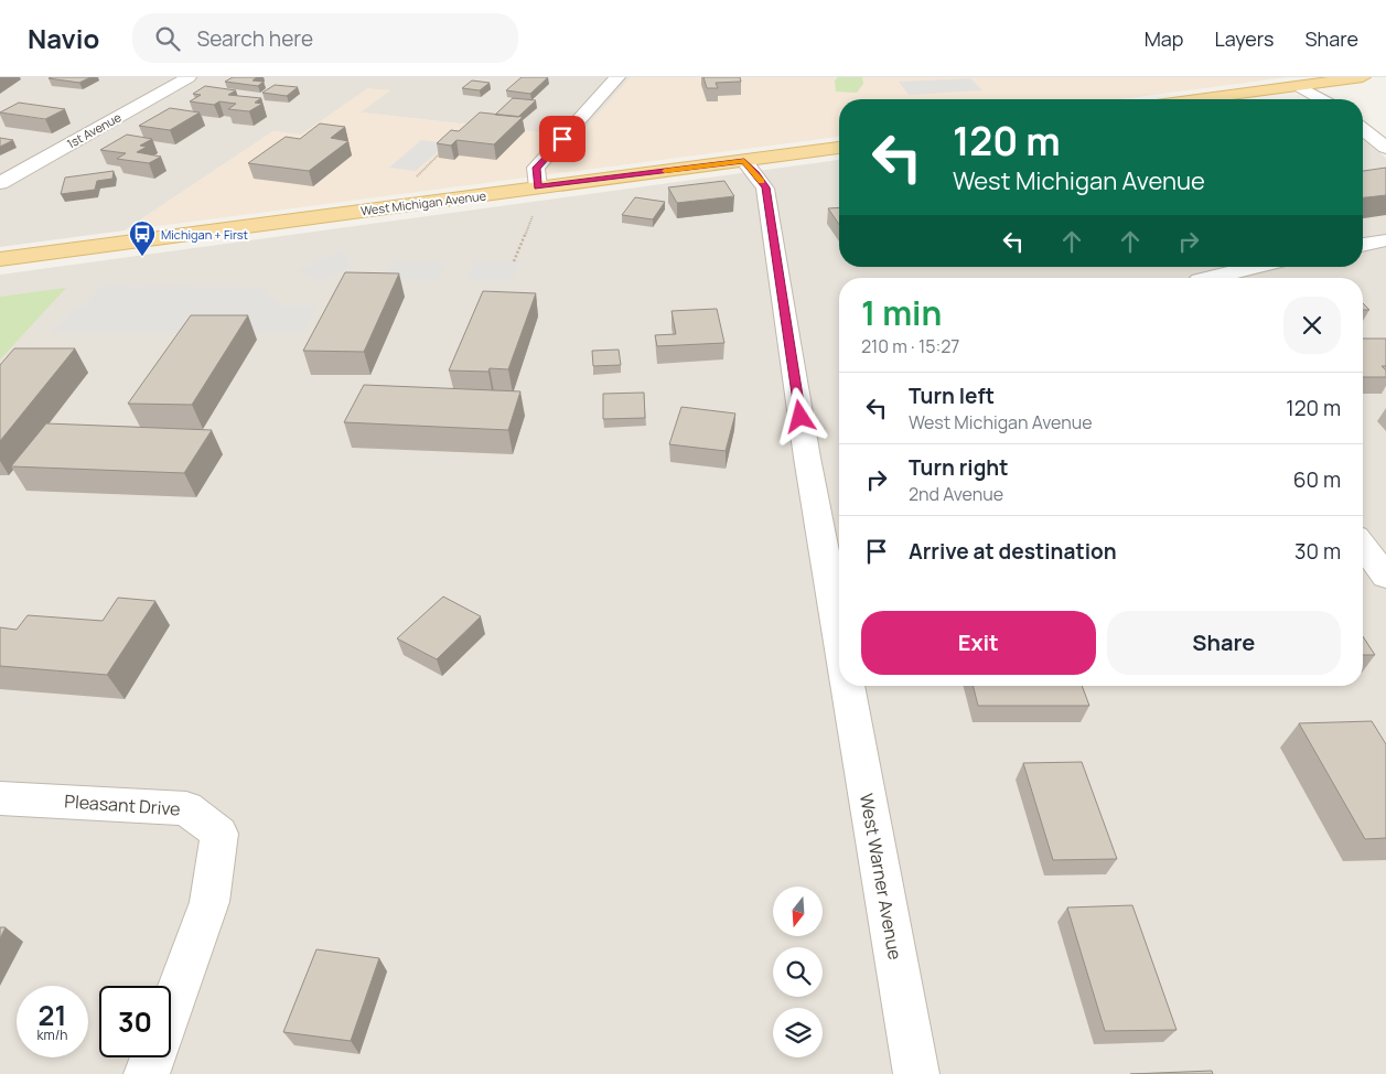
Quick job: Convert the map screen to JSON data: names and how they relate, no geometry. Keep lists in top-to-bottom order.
{
  "streets": {
    "main road": ["West Michigan Avenue"],
    "street": ["1st Avenue", "Pleasant Drive", "West Warner Avenue"]
  },
  "crossings": [
    ["West Michigan Avenue", "West Warner Avenue"]
  ],
  "places": {
    "bus stop": ["Michigan + First"]
  },
  "north": "bottom",
  "page": {
    "header": "Navio",
    "search": "Search here",
    "nav": ["Map", "Layers", "Share"],
    "turn": ["120 m", "West Michigan Avenue"],
    "heading": ["1 min", "210 m · 15:27"],
    "list": [
      {
        "name": "Turn left",
        "note": "West Michigan Avenue",
        "value": "120 m"
      },
      {
        "name": "Turn right",
        "note": "2nd Avenue",
        "value": "60 m"
      },
      {
        "name": "Arrive at destination",
        "value": "30 m"
      }
    ],
    "buttons": ["Exit", "Share"],
    "speed": "21 km/h",
    "limit": "30"
  }
}
